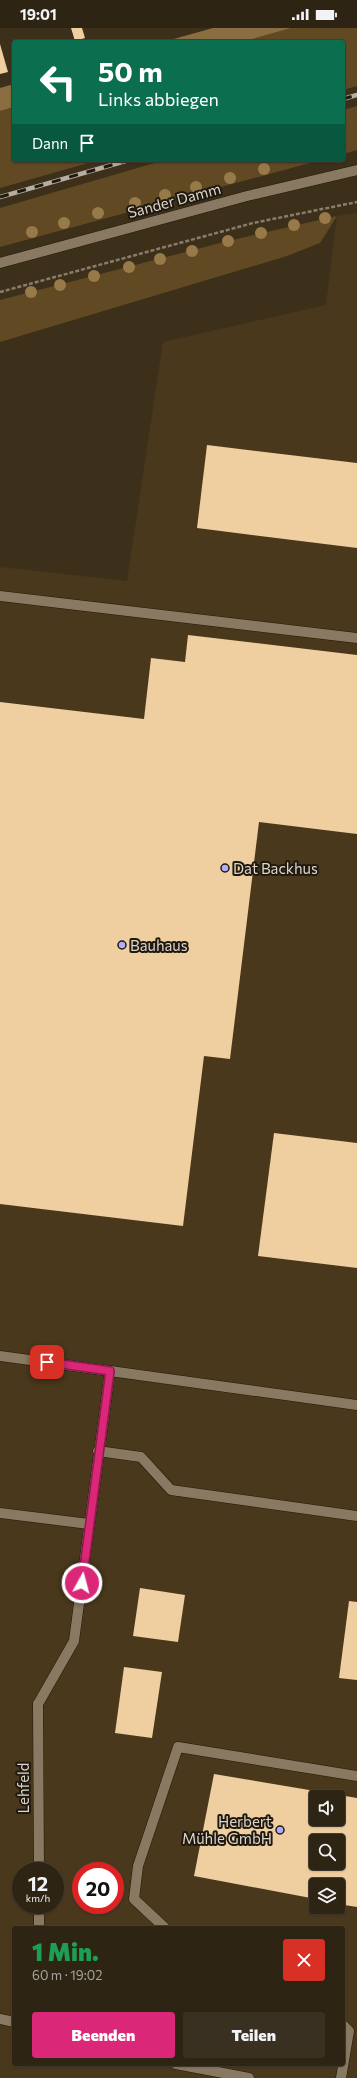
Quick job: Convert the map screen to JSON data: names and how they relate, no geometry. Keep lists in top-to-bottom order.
{
  "streets": {
    "main road": ["Sander Damm", "Lehfeld"]
  },
  "places": ["Dat Backhus", "Bauhaus", "Herbert Mühle GmbH"],
  "page": {
    "status": "19:01",
    "turn": ["50 m", "Links abbiegen"],
    "then": "Dann",
    "speed": "12 km/h",
    "limit": "20",
    "heading": ["1 Min.", "60 m · 19:02"],
    "buttons": ["Beenden", "Teilen"]
  }
}
